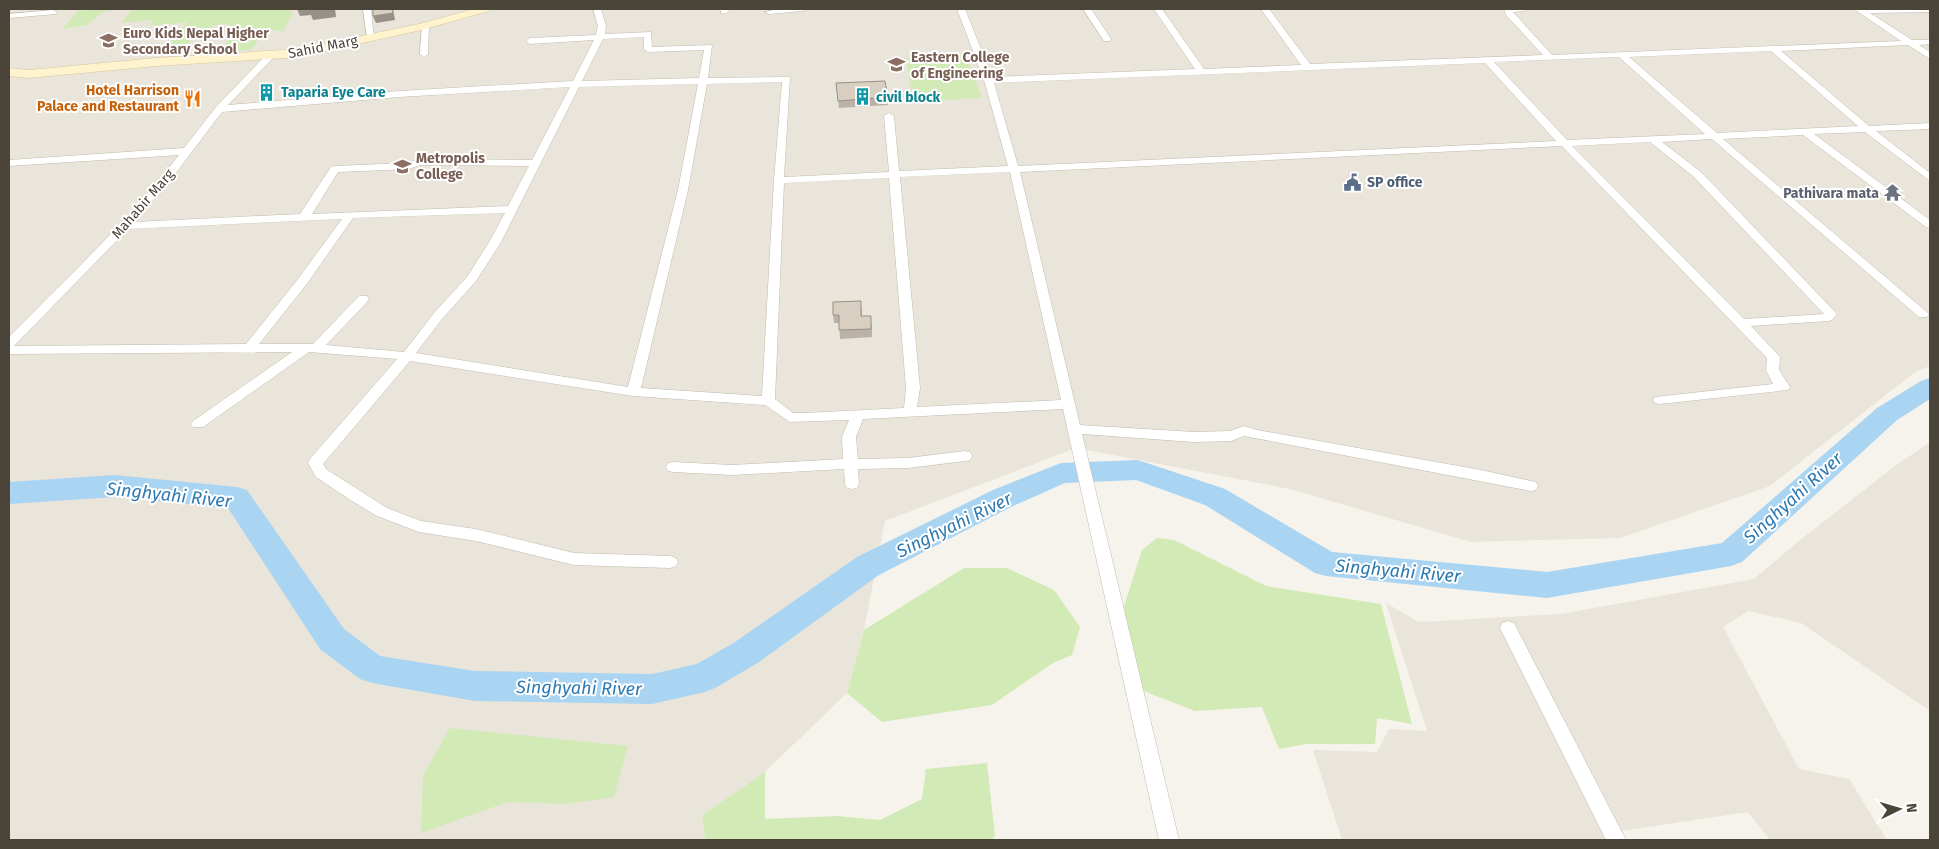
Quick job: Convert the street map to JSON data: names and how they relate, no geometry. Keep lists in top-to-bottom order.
{
  "streets": {
    "main road": ["Sahid Marg"],
    "street": ["Mahabir Marg"]
  },
  "crossings": [
    ["Sahid Marg", "Mahabir Marg"]
  ],
  "water": ["Singhyahi River"],
  "places": {
    "school or university": ["Euro Kids Nepal Higher Secondary School", "Eastern College of Engineering", "Metropolis College"],
    "building": ["Taparia Eye Care", "civil block"],
    "restaurant": ["Hotel Harrison Palace and Restaurant"],
    "public building": ["SP office"],
    "temple": ["Pathivara mata"]
  },
  "north": "right"
}
